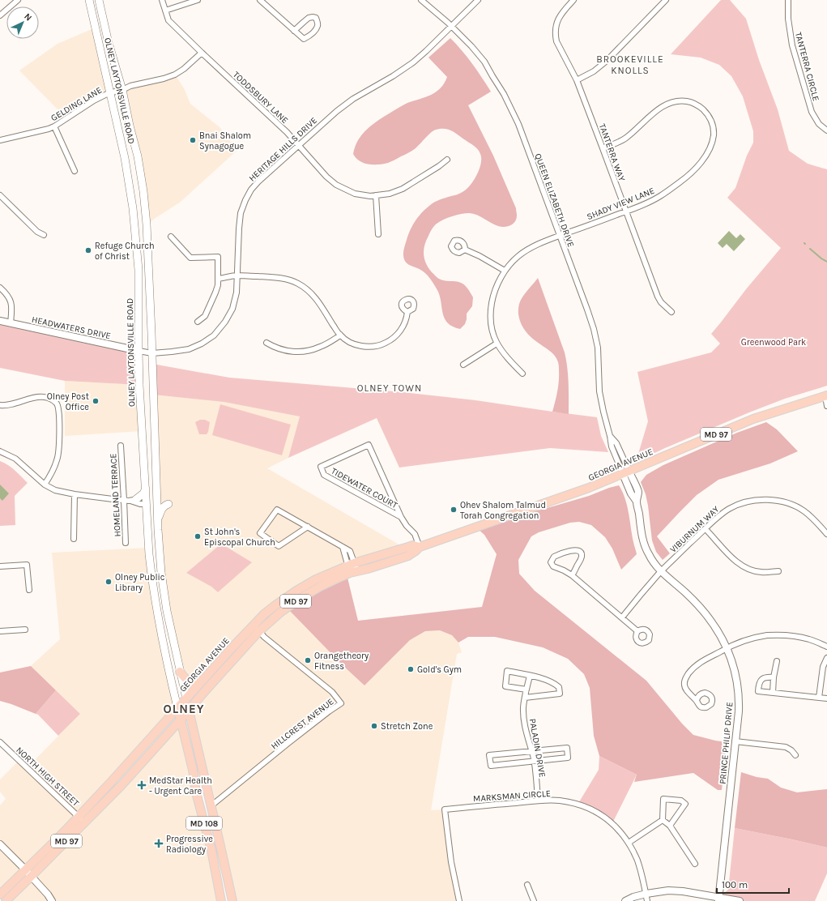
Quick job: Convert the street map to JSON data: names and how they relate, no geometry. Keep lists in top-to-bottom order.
{
  "streets": {
    "main road": [
      "OLNEY LAYTONSVILLE ROAD",
      "MD 97",
      "GEORGIA AVENUE",
      "MD 108"
    ],
    "street": [
      "TANTERRA CIRCLE",
      "TODDSBURY LANE",
      "GELDING LANE",
      "HERITAGE HILLS DRIVE",
      "TANTERRA WAY",
      "QUEEN ELIZABETH DRIVE",
      "SHADY VIEW LANE",
      "HEADWATERS DRIVE",
      "TIDEWATER COURT",
      "HOMELAND TERRACE",
      "VIBURNUM WAY",
      "HILLCREST AVENUE",
      "PRINCE PHILIP DRIVE",
      "PALADIN DRIVE",
      "NORTH HIGH STREET",
      "MARKSMAN CIRCLE"
    ]
  },
  "crossings": [
    ["OLNEY LAYTONSVILLE ROAD", "GELDING LANE"],
    ["OLNEY LAYTONSVILLE ROAD", "HERITAGE HILLS DRIVE"],
    ["OLNEY LAYTONSVILLE ROAD", "HEADWATERS DRIVE"],
    ["OLNEY LAYTONSVILLE ROAD", "GEORGIA AVENUE"],
    ["OLNEY LAYTONSVILLE ROAD", "MD 108"],
    ["TODDSBURY LANE", "GELDING LANE"],
    ["TODDSBURY LANE", "HERITAGE HILLS DRIVE"],
    ["HERITAGE HILLS DRIVE", "QUEEN ELIZABETH DRIVE"],
    ["HERITAGE HILLS DRIVE", "HEADWATERS DRIVE"],
    ["TANTERRA WAY", "SHADY VIEW LANE"],
    ["QUEEN ELIZABETH DRIVE", "SHADY VIEW LANE"],
    ["QUEEN ELIZABETH DRIVE", "GEORGIA AVENUE"],
    ["QUEEN ELIZABETH DRIVE", "PRINCE PHILIP DRIVE"],
    ["GEORGIA AVENUE", "TIDEWATER COURT"],
    ["GEORGIA AVENUE", "HILLCREST AVENUE"],
    ["GEORGIA AVENUE", "PRINCE PHILIP DRIVE"],
    ["GEORGIA AVENUE", "NORTH HIGH STREET"],
    ["GEORGIA AVENUE", "MD 108"],
    ["VIBURNUM WAY", "PRINCE PHILIP DRIVE"],
    ["HILLCREST AVENUE", "MD 108"],
    ["PALADIN DRIVE", "MARKSMAN CIRCLE"]
  ],
  "districts": ["BROOKEVILLE KNOLLS", "OLNEY TOWN", "OLNEY"],
  "parks": ["Greenwood Park"],
  "places": {
    "other": [
      "Bnai Shalom Synagogue",
      "Refuge Church of Christ",
      "Olney Post Office",
      "Ohev Shalom Talmud Torah Congregation",
      "St John's Episcopal Church",
      "Olney Public Library",
      "Orangetheory Fitness",
      "Gold's Gym",
      "Stretch Zone"
    ],
    "health": ["MedStar Health - Urgent Care", "Progressive Radiology"]
  },
  "scale_bar": "100 m",
  "north": "top right"
}
